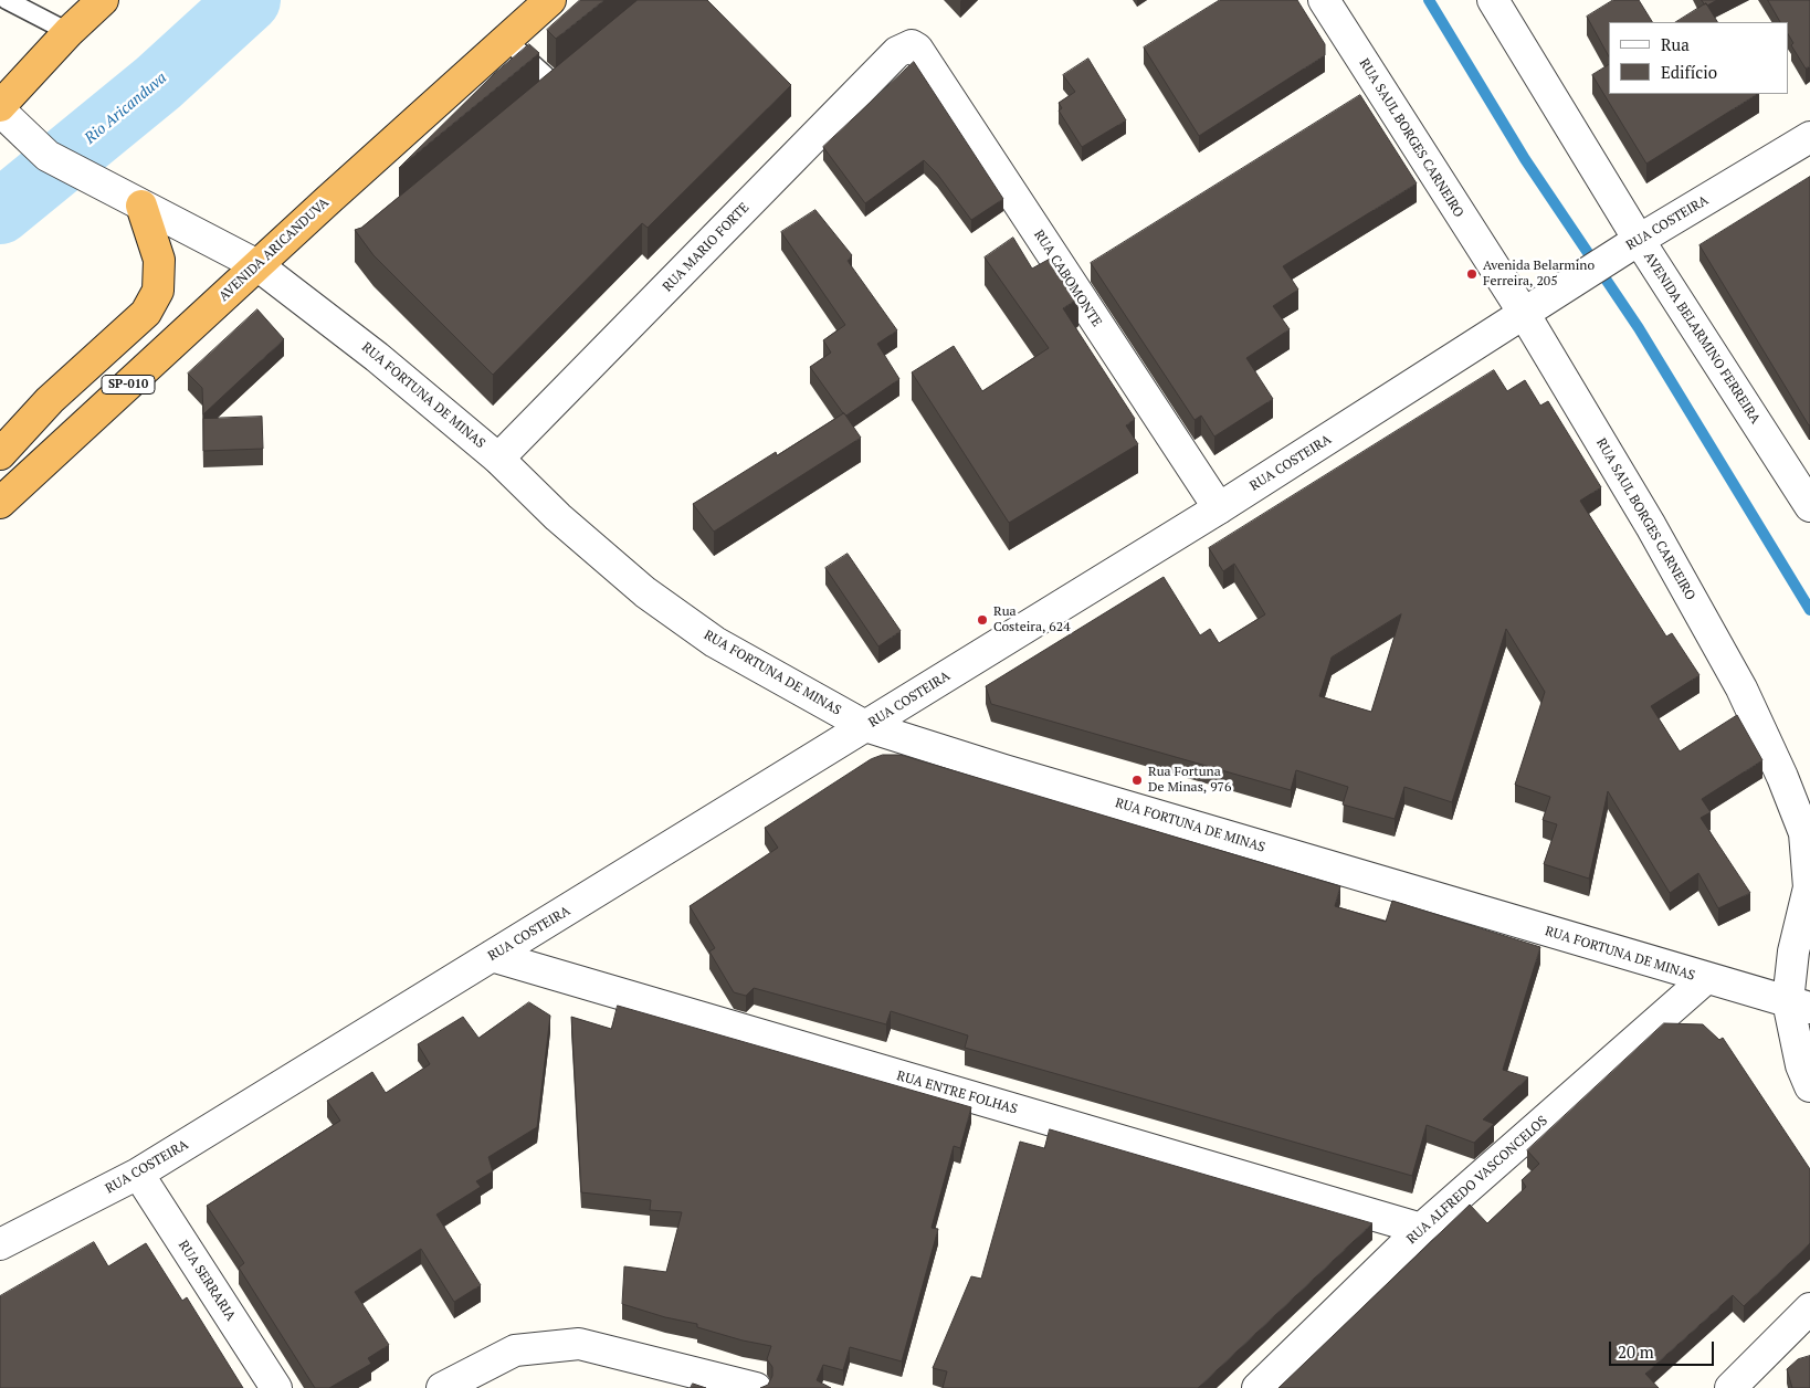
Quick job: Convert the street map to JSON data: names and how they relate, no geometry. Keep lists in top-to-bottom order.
{
  "streets": {
    "highway": ["AVENIDA ARICANDUVA", "SP-010"],
    "street": [
      "RUA SAUL BORGES CARNEIRO",
      "RUA COSTEIRA",
      "RUA MARIO FORTE",
      "RUA CABOMONTE",
      "AVENIDA BELARMINO FERREIRA",
      "RUA FORTUNA DE MINAS",
      "RUA ENTRE FOLHAS",
      "RUA ALFREDO VASCONCELOS",
      "RUA SERRARIA"
    ]
  },
  "crossings": [
    ["RUA SAUL BORGES CARNEIRO", "RUA COSTEIRA"],
    ["RUA SAUL BORGES CARNEIRO", "RUA FORTUNA DE MINAS"],
    ["RUA COSTEIRA", "RUA CABOMONTE"],
    ["RUA COSTEIRA", "AVENIDA BELARMINO FERREIRA"],
    ["RUA COSTEIRA", "RUA FORTUNA DE MINAS"],
    ["RUA COSTEIRA", "RUA ENTRE FOLHAS"],
    ["RUA COSTEIRA", "RUA SERRARIA"],
    ["RUA MARIO FORTE", "RUA CABOMONTE"],
    ["RUA MARIO FORTE", "RUA FORTUNA DE MINAS"],
    ["AVENIDA ARICANDUVA", "RUA FORTUNA DE MINAS"],
    ["RUA FORTUNA DE MINAS", "RUA ALFREDO VASCONCELOS"],
    ["RUA ENTRE FOLHAS", "RUA ALFREDO VASCONCELOS"]
  ],
  "water": ["Rio Aricanduva"],
  "places": ["Avenida Belarmino Ferreira, 205", "Rua Costeira, 624", "Rua Fortuna De Minas, 976"],
  "legend": ["Rua", "Edifício"],
  "scale_bar": "20 m"
}
